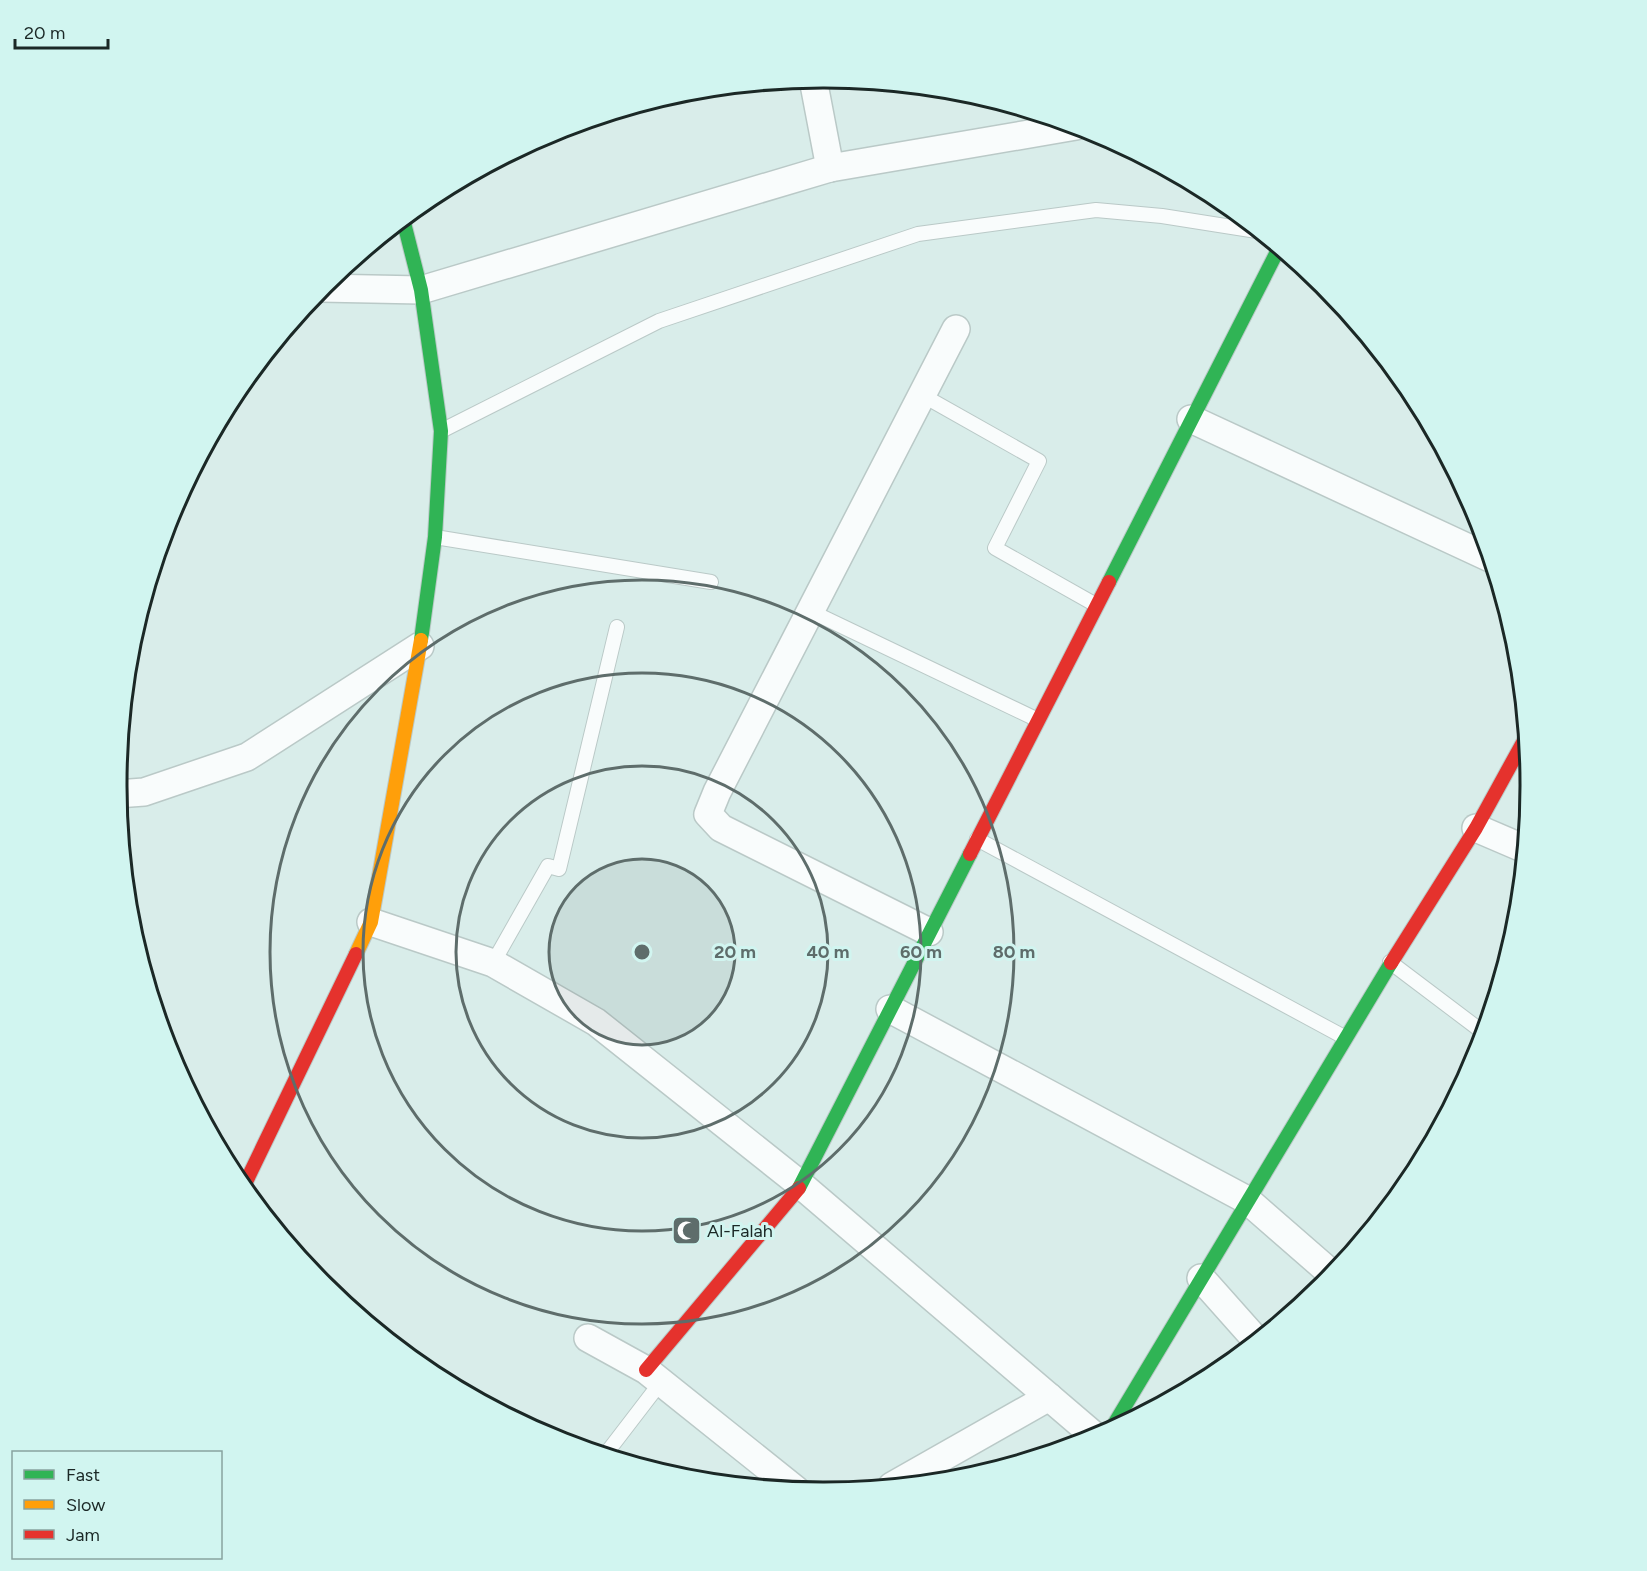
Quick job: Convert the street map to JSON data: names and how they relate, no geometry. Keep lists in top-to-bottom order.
{
  "places": {
    "mosque": ["Al-Falah"]
  },
  "legend": ["Fast", "Slow", "Jam"],
  "scale_bar": "20 m",
  "rings": [
    "20 m",
    "40 m",
    "60 m",
    "80 m"
  ]
}
